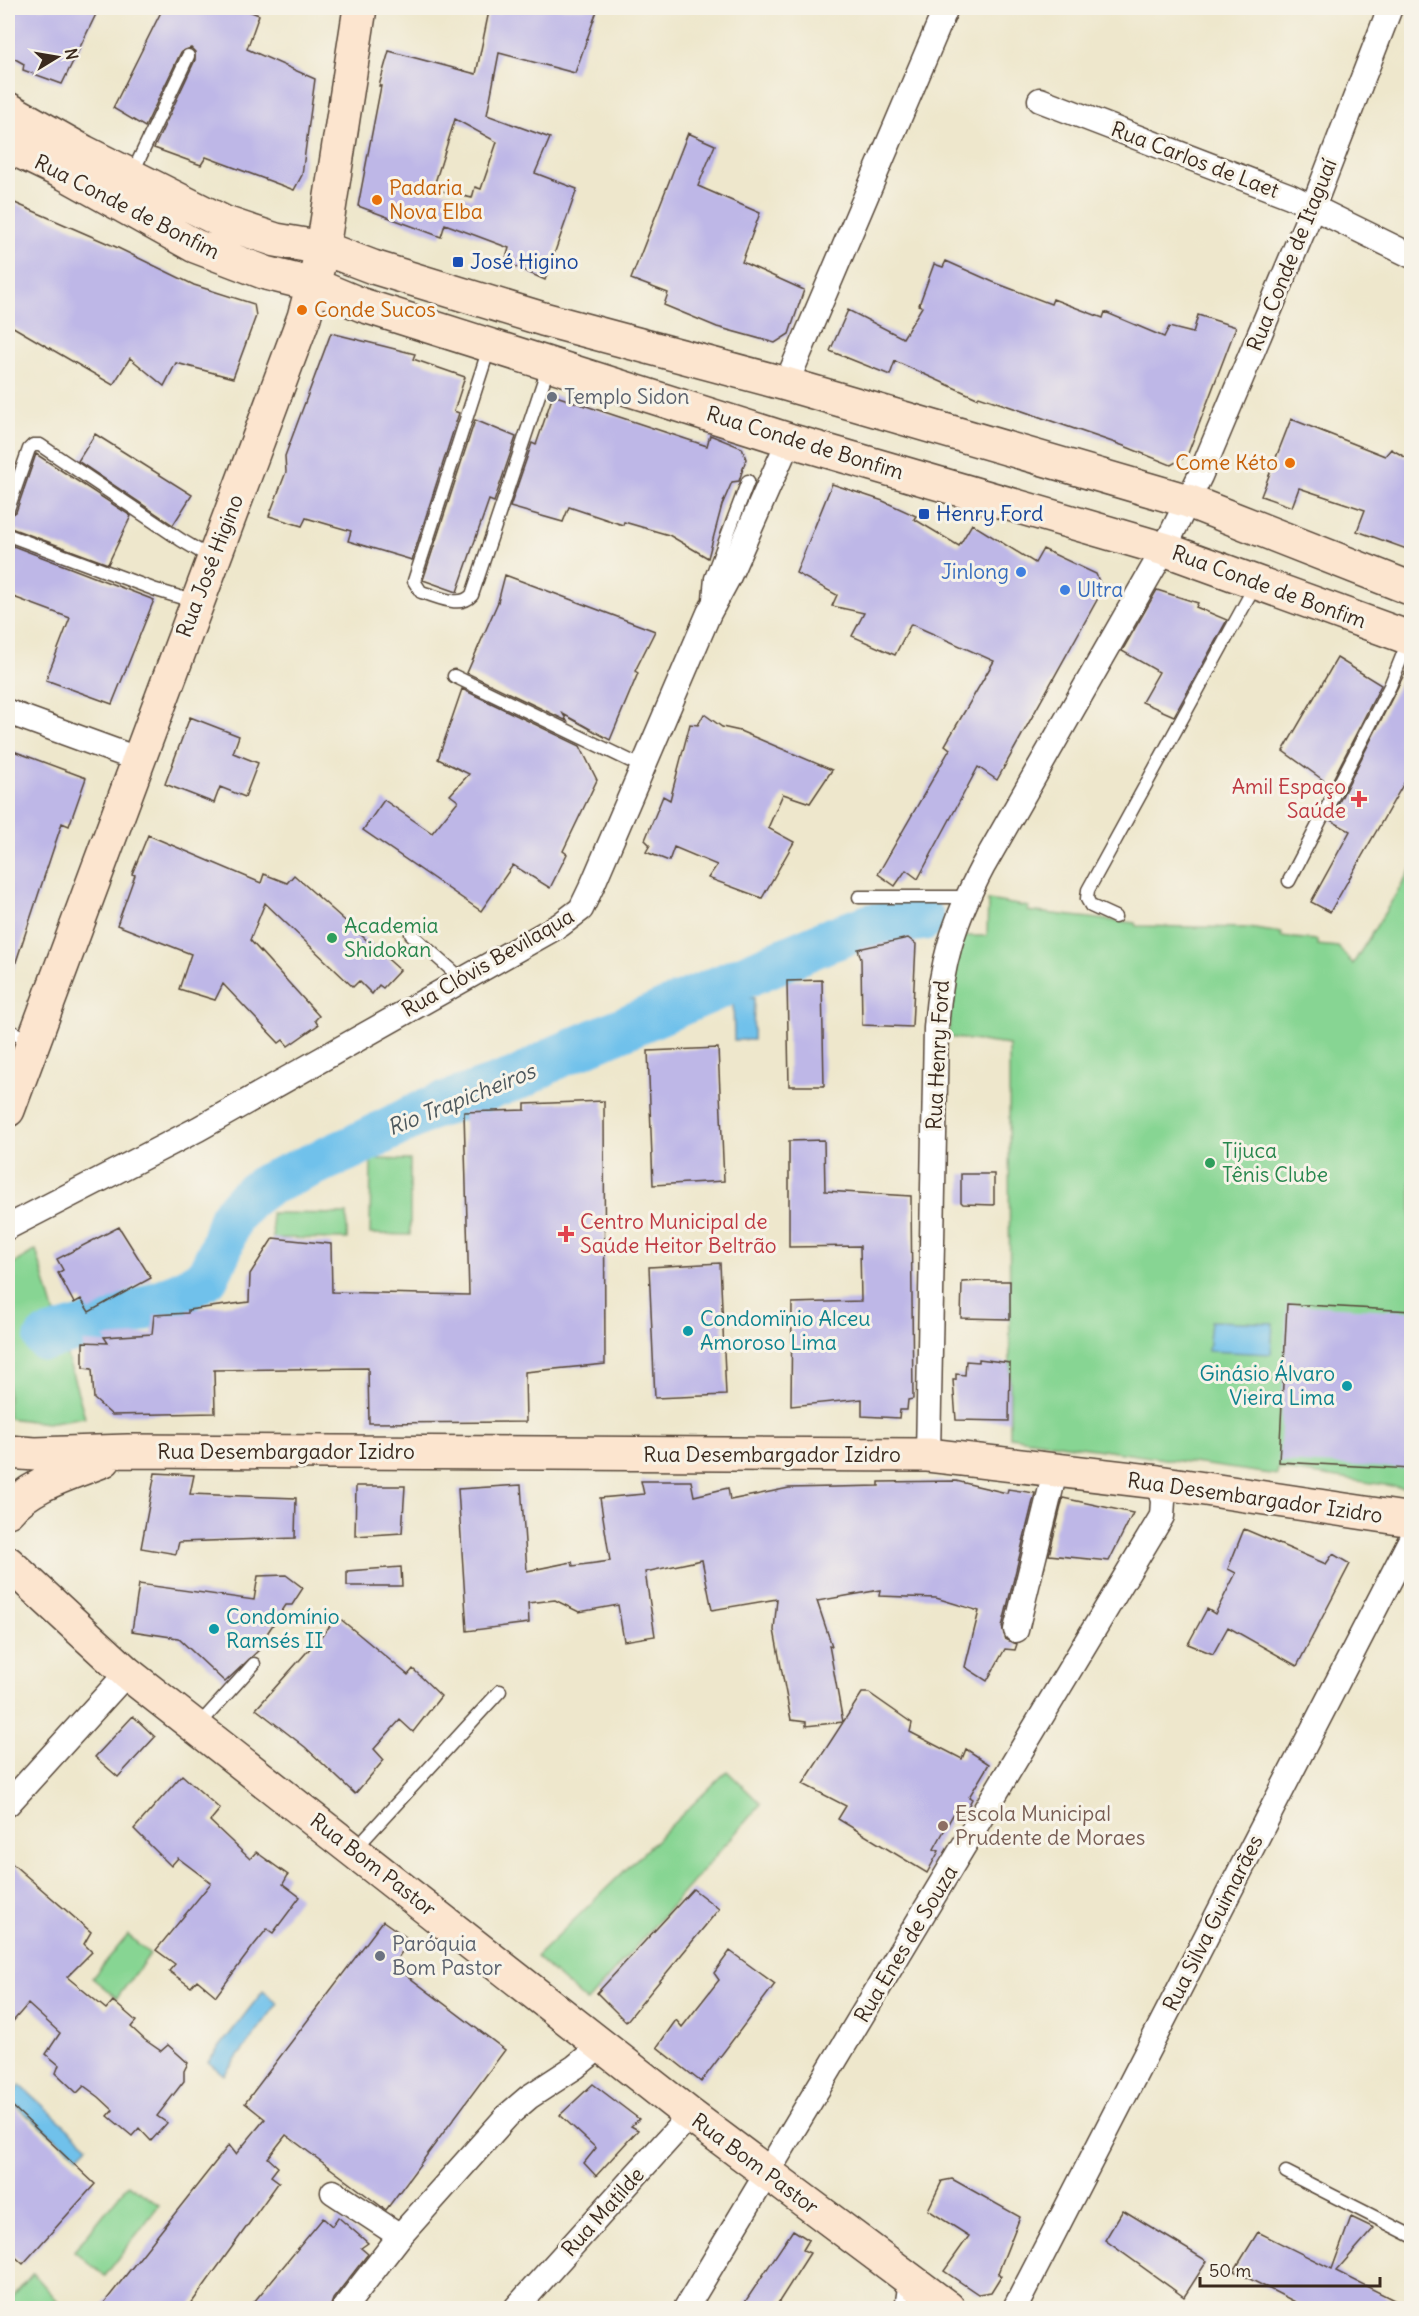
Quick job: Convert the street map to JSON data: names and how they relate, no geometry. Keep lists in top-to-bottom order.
{
  "streets": {
    "street": [
      "Rua Carlos de Laet",
      "Rua Conde de Bonfim",
      "Rua Conde de Itaguaí",
      "Rua José Higino",
      "Rua Clóvis Bevilaqua",
      "Rua Henry Ford",
      "Rua Desembargador Izidro",
      "Rua Bom Pastor",
      "Rua Silva Guimarães",
      "Rua Enes de Souza",
      "Rua Matilde"
    ]
  },
  "crossings": [
    ["Rua Carlos de Laet", "Rua Conde de Itaguaí"],
    ["Rua Conde de Bonfim", "Rua Conde de Itaguaí"],
    ["Rua Conde de Bonfim", "Rua José Higino"],
    ["Rua Conde de Bonfim", "Rua Clóvis Bevilaqua"],
    ["Rua Conde de Bonfim", "Rua Henry Ford"],
    ["Rua Conde de Itaguaí", "Rua Henry Ford"],
    ["Rua Henry Ford", "Rua Desembargador Izidro"],
    ["Rua Desembargador Izidro", "Rua Enes de Souza"],
    ["Rua Bom Pastor", "Rua Enes de Souza"],
    ["Rua Bom Pastor", "Rua Matilde"]
  ],
  "water": ["Rio Trapicheiros"],
  "places": {
    "other": [
      "Padaria Nova Elba",
      "Conde Sucos",
      "Templo Sidon",
      "Come Kéto",
      "Jinlong",
      "Ultra",
      "Academia Shidokan",
      "Tijuca Tênis Clube",
      "Condomïnio Alceu Amoroso Lima",
      "Ginásio Álvaro Vieira Lima",
      "Condomínio Ramsés II",
      "Escola Municipal Prudente de Moraes",
      "Paróquia Bom Pastor"
    ],
    "transit": ["José Higino", "Henry Ford"],
    "health": ["Amil Espaço Saúde", "Centro Municipal de Saúde Heitor Beltrão"]
  },
  "scale_bar": "50 m",
  "north": "right"
}
